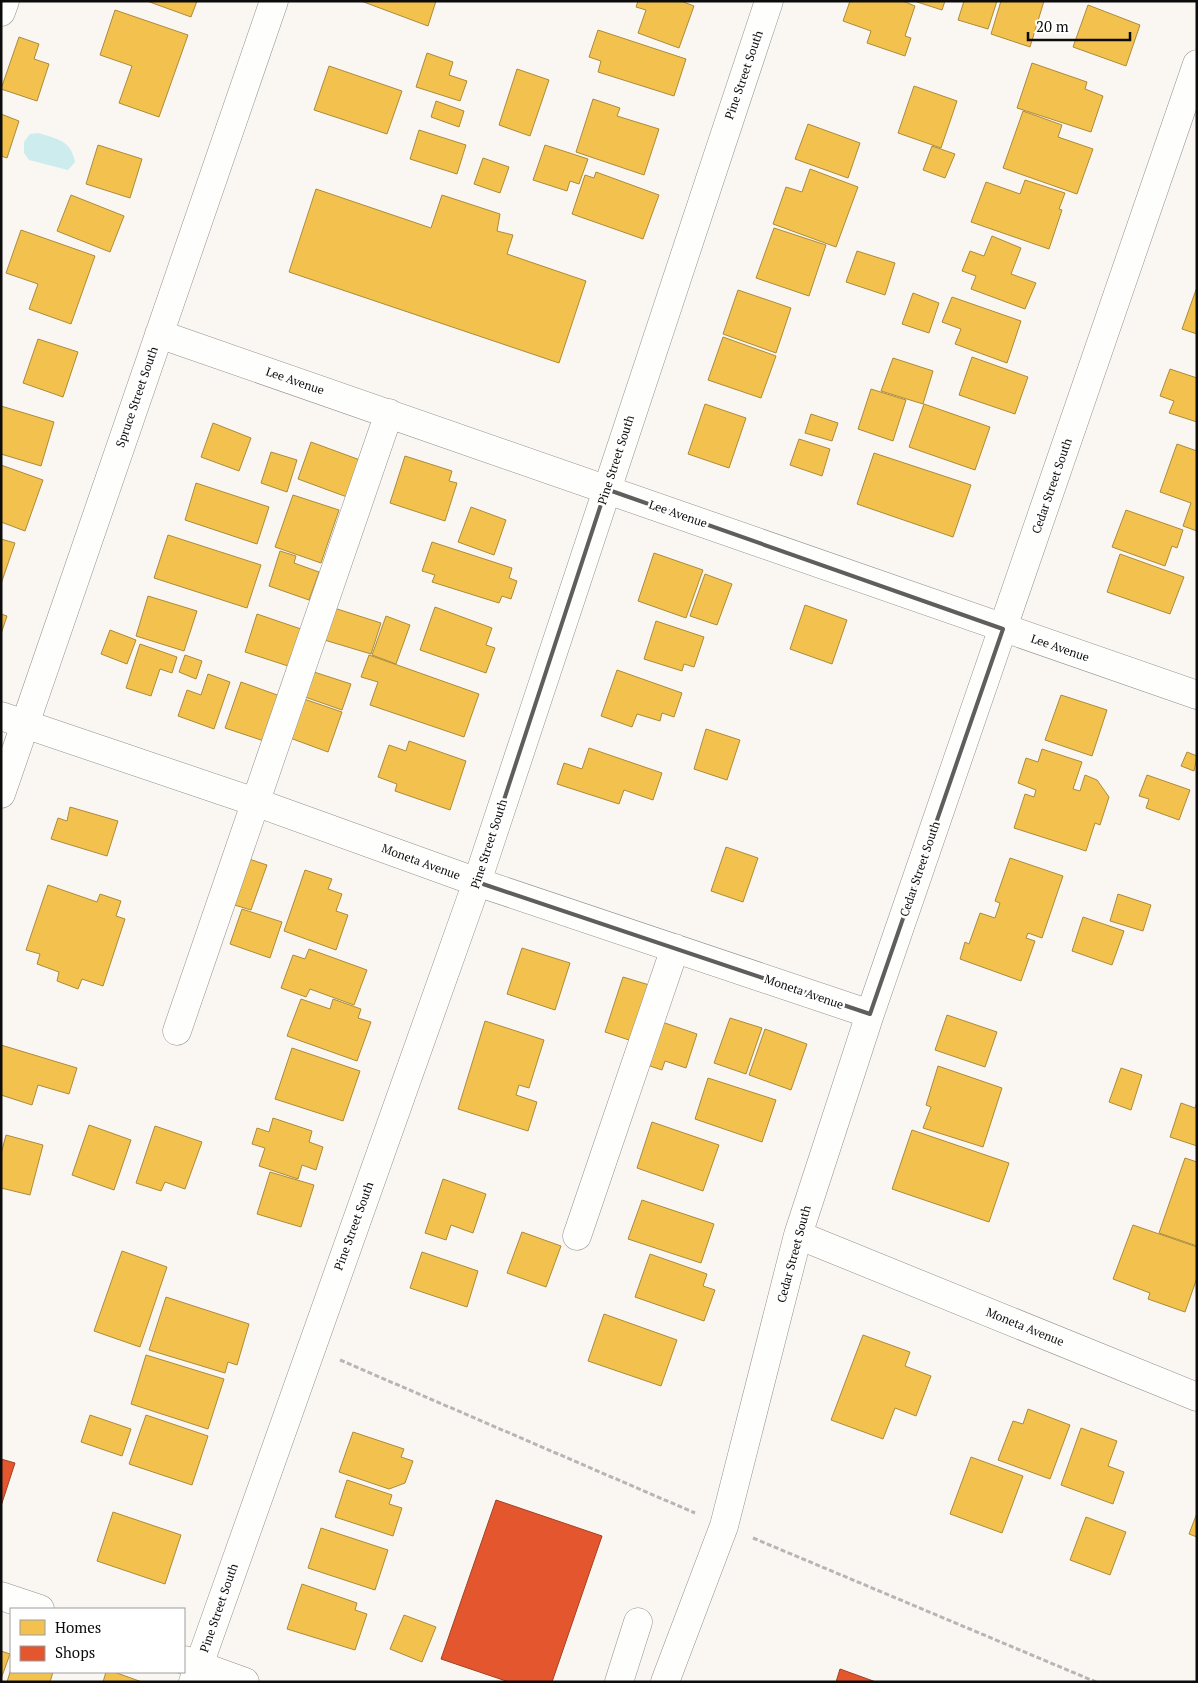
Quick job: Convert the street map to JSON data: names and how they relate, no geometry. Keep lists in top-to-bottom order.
{
  "streets": {
    "street": [
      "Pine Street South",
      "Lee Avenue",
      "Spruce Street South",
      "Cedar Street South",
      "Moneta Avenue"
    ]
  },
  "crossings": [
    ["Pine Street South", "Lee Avenue"],
    ["Pine Street South", "Moneta Avenue"],
    ["Lee Avenue", "Spruce Street South"],
    ["Lee Avenue", "Cedar Street South"],
    ["Spruce Street South", "Moneta Avenue"],
    ["Cedar Street South", "Moneta Avenue"]
  ],
  "legend": ["Homes", "Shops"],
  "scale_bar": "20 m"
}
